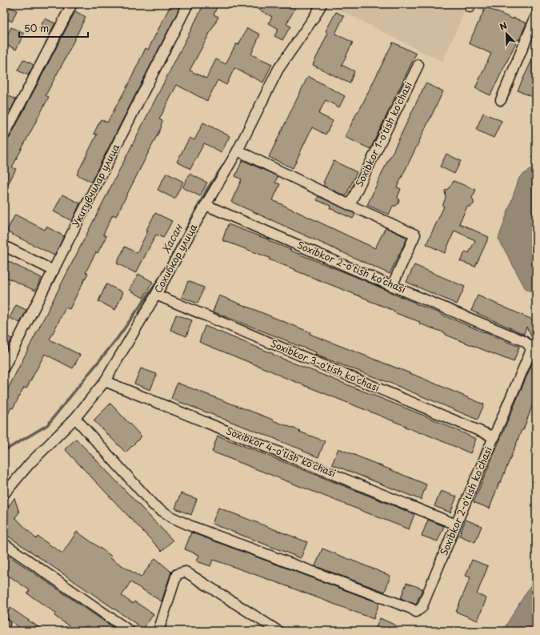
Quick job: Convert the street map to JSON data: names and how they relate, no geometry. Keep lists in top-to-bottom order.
{
  "streets": {
    "street": [
      "Soxibkor 1-o'tish ko'chasi",
      "Укитувчилар улица",
      "Сохибкор улица",
      "Soxibkor 2-o'tish ko'chasi",
      "Soxibkor 3-o'tish ko'chasi",
      "Soxibkor 4-o'tish ko'chasi"
    ]
  },
  "crossings": [
    ["Сохибкор улица", "Soxibkor 2-o'tish ko'chasi"],
    ["Сохибкор улица", "Soxibkor 3-o'tish ko'chasi"],
    ["Сохибкор улица", "Soxibkor 4-o'tish ko'chasi"],
    ["Soxibkor 2-o'tish ko'chasi", "Soxibkor 3-o'tish ko'chasi"],
    ["Soxibkor 2-o'tish ko'chasi", "Soxibkor 4-o'tish ko'chasi"]
  ],
  "water": ["Хасан"],
  "scale_bar": "50 m",
  "north": "top left"
}
